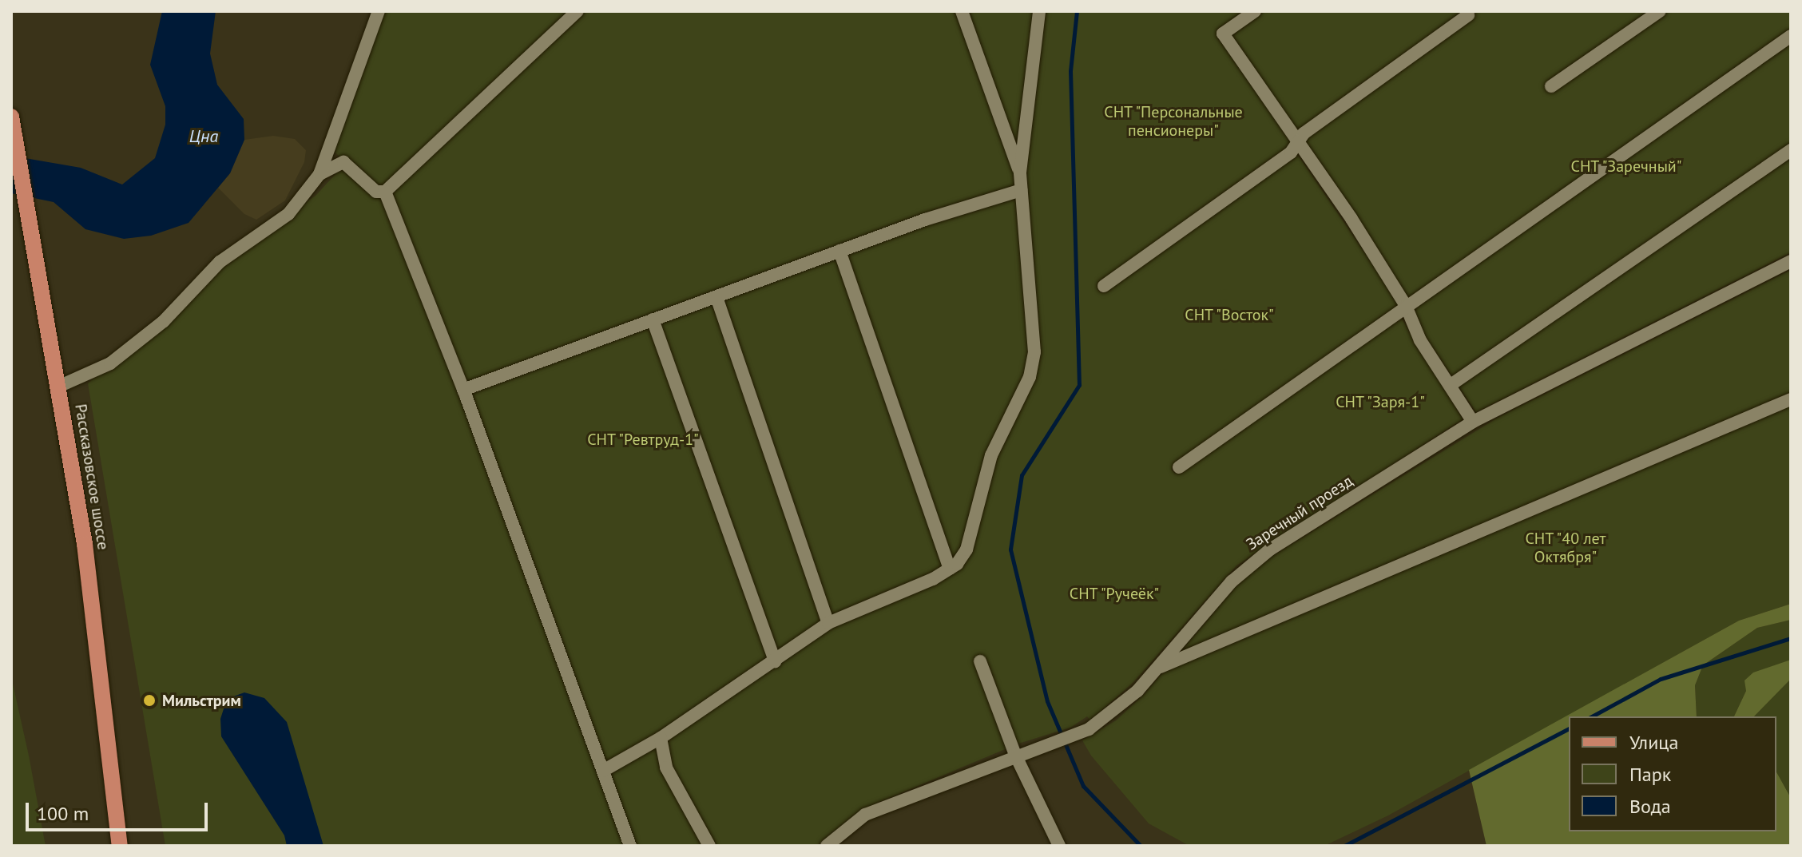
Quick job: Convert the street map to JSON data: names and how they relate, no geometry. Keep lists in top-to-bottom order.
{
  "streets": {
    "main road": ["Рассказовское шоссе"],
    "street": ["Заречный проезд"]
  },
  "water": ["Цна"],
  "parks": [
    "СНТ \"Персональные пенсионеры\"",
    "СНТ \"Заречный\"",
    "СНТ \"Восток\"",
    "СНТ \"Заря-1\"",
    "СНТ \"Ревтруд-1\"",
    "СНТ \"40 лет Октября\"",
    "СНТ \"Ручеёк\""
  ],
  "places": ["Мильстрим"],
  "legend": ["Улица", "Парк", "Вода"],
  "scale_bar": "100 m"
}
